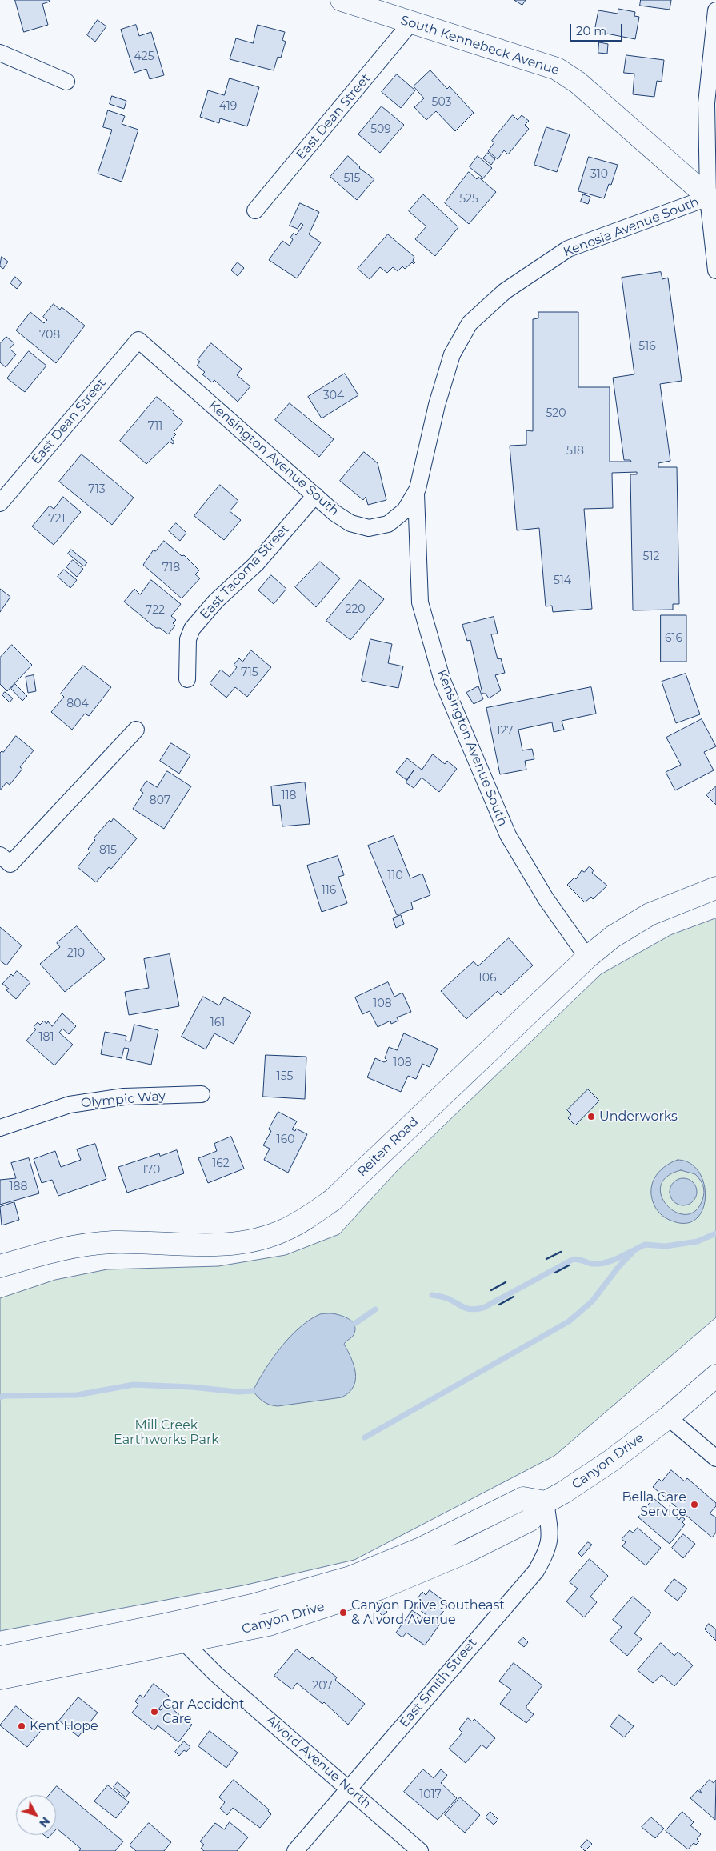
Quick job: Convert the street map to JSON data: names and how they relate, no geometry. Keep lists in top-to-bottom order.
{
  "streets": {
    "main road": ["South Kennebeck Avenue", "Reiten Road", "Canyon Drive"],
    "street": [
      "East Dean Street",
      "Kenosia Avenue South",
      "Kensington Avenue South",
      "East Tacoma Street",
      "Olympic Way",
      "East Smith Street",
      "Alvord Avenue North"
    ]
  },
  "crossings": [
    ["South Kennebeck Avenue", "East Dean Street"],
    ["South Kennebeck Avenue", "Kenosia Avenue South"],
    ["East Dean Street", "Kensington Avenue South"],
    ["Kenosia Avenue South", "Kensington Avenue South"],
    ["Kensington Avenue South", "East Tacoma Street"],
    ["Kensington Avenue South", "Reiten Road"],
    ["Canyon Drive", "East Smith Street"],
    ["Canyon Drive", "Alvord Avenue North"],
    ["East Smith Street", "Alvord Avenue North"]
  ],
  "parks": ["Mill Creek Earthworks Park"],
  "places": [
    "Underworks",
    "Bella Care Service",
    "Canyon Drive Southeast & Alvord Avenue",
    "Car Accident Care",
    "Kent Hope"
  ],
  "house_numbers": [
    "425",
    "503",
    "419",
    "509",
    "310",
    "515",
    "525",
    "708",
    "516",
    "304",
    "520",
    "711",
    "518",
    "713",
    "721",
    "512",
    "718",
    "514",
    "220",
    "722",
    "616",
    "715",
    "804",
    "127",
    "118",
    "807",
    "815",
    "110",
    "116",
    "210",
    "106",
    "108",
    "161",
    "181",
    "108",
    "155",
    "160",
    "162",
    "170",
    "188",
    "207",
    "1017"
  ],
  "scale_bar": "20 m",
  "north": "bottom right"
}
